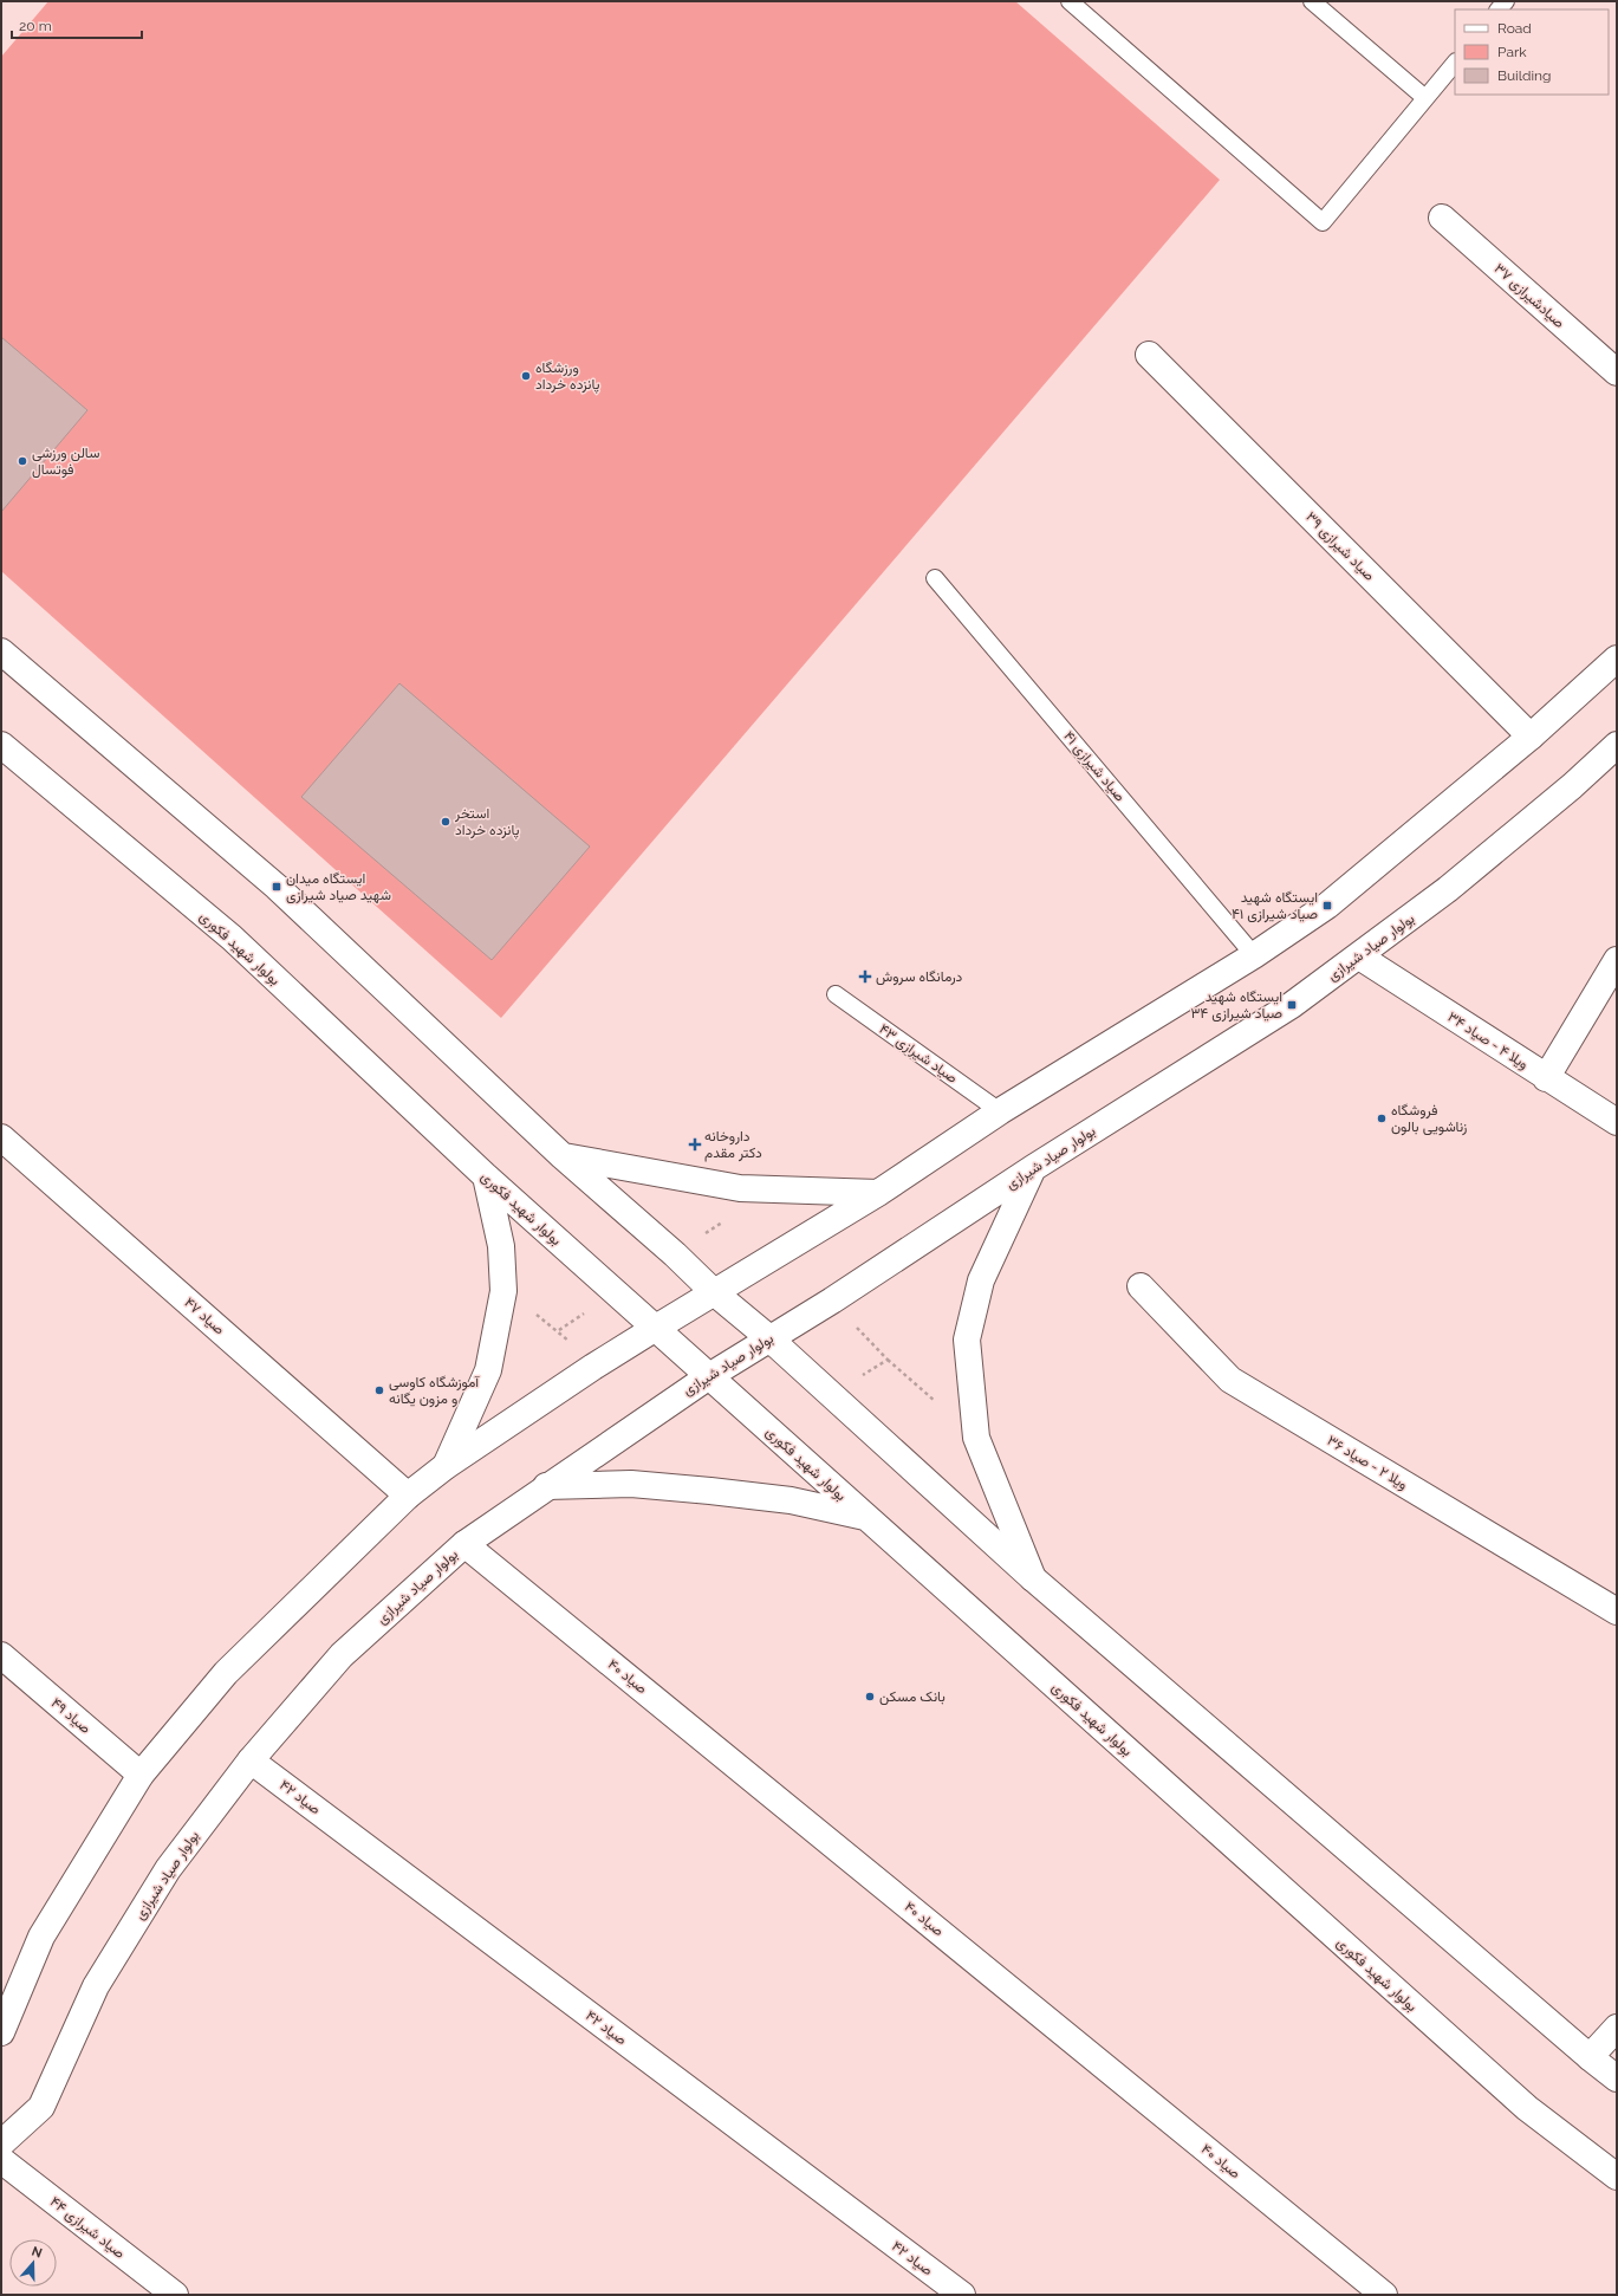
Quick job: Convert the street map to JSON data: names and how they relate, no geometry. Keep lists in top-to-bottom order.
{
  "streets": {
    "main road": [
      "صیادشیرازی ۳۷",
      "صیاد شیرازی ۳۹",
      "بولوار صیاد شیرازی",
      "بولوار شهید فکوری",
      "ویلا ۴ - صیاد ۳۴",
      "صیاد ۴۷",
      "ویلا ۲ - صیاد ۳۶",
      "صیاد ۴۰",
      "صیاد ۴۹",
      "صیاد ۴۲",
      "صیاد شیرازی ۴۴"
    ],
    "lane": ["صیاد شیرازی ۴۱", "صیاد شیرازی ۴۳"]
  },
  "crossings": [
    ["بولوار صیاد شیرازی", "بولوار شهید فکوری"],
    ["بولوار صیاد شیرازی", "ویلا ۴ - صیاد ۳۴"],
    ["بولوار صیاد شیرازی", "صیاد ۴۰"],
    ["بولوار صیاد شیرازی", "صیاد ۴۲"]
  ],
  "places": {
    "other": [
      "ورزشگاه پانزده خرداد",
      "سالن ورزشی فوتسال",
      "استخر پانزده خرداد",
      "فروشگاه زناشویی بالون",
      "آموزشگاه کاوسی و مزون یگانه",
      "بانک مسکن"
    ],
    "transit": ["ایستگاه میدان شهید صیاد شیرازی", "ایستگاه شهید صیاد شیرازی ۴۱", "ایستگاه شهید صیاد شیرازی ۳۴"],
    "health": ["درمانگاه سروش", "داروخانه دکتر مقدم"]
  },
  "legend": ["Road", "Park", "Building"],
  "scale_bar": "20 m",
  "north": "top"
}
